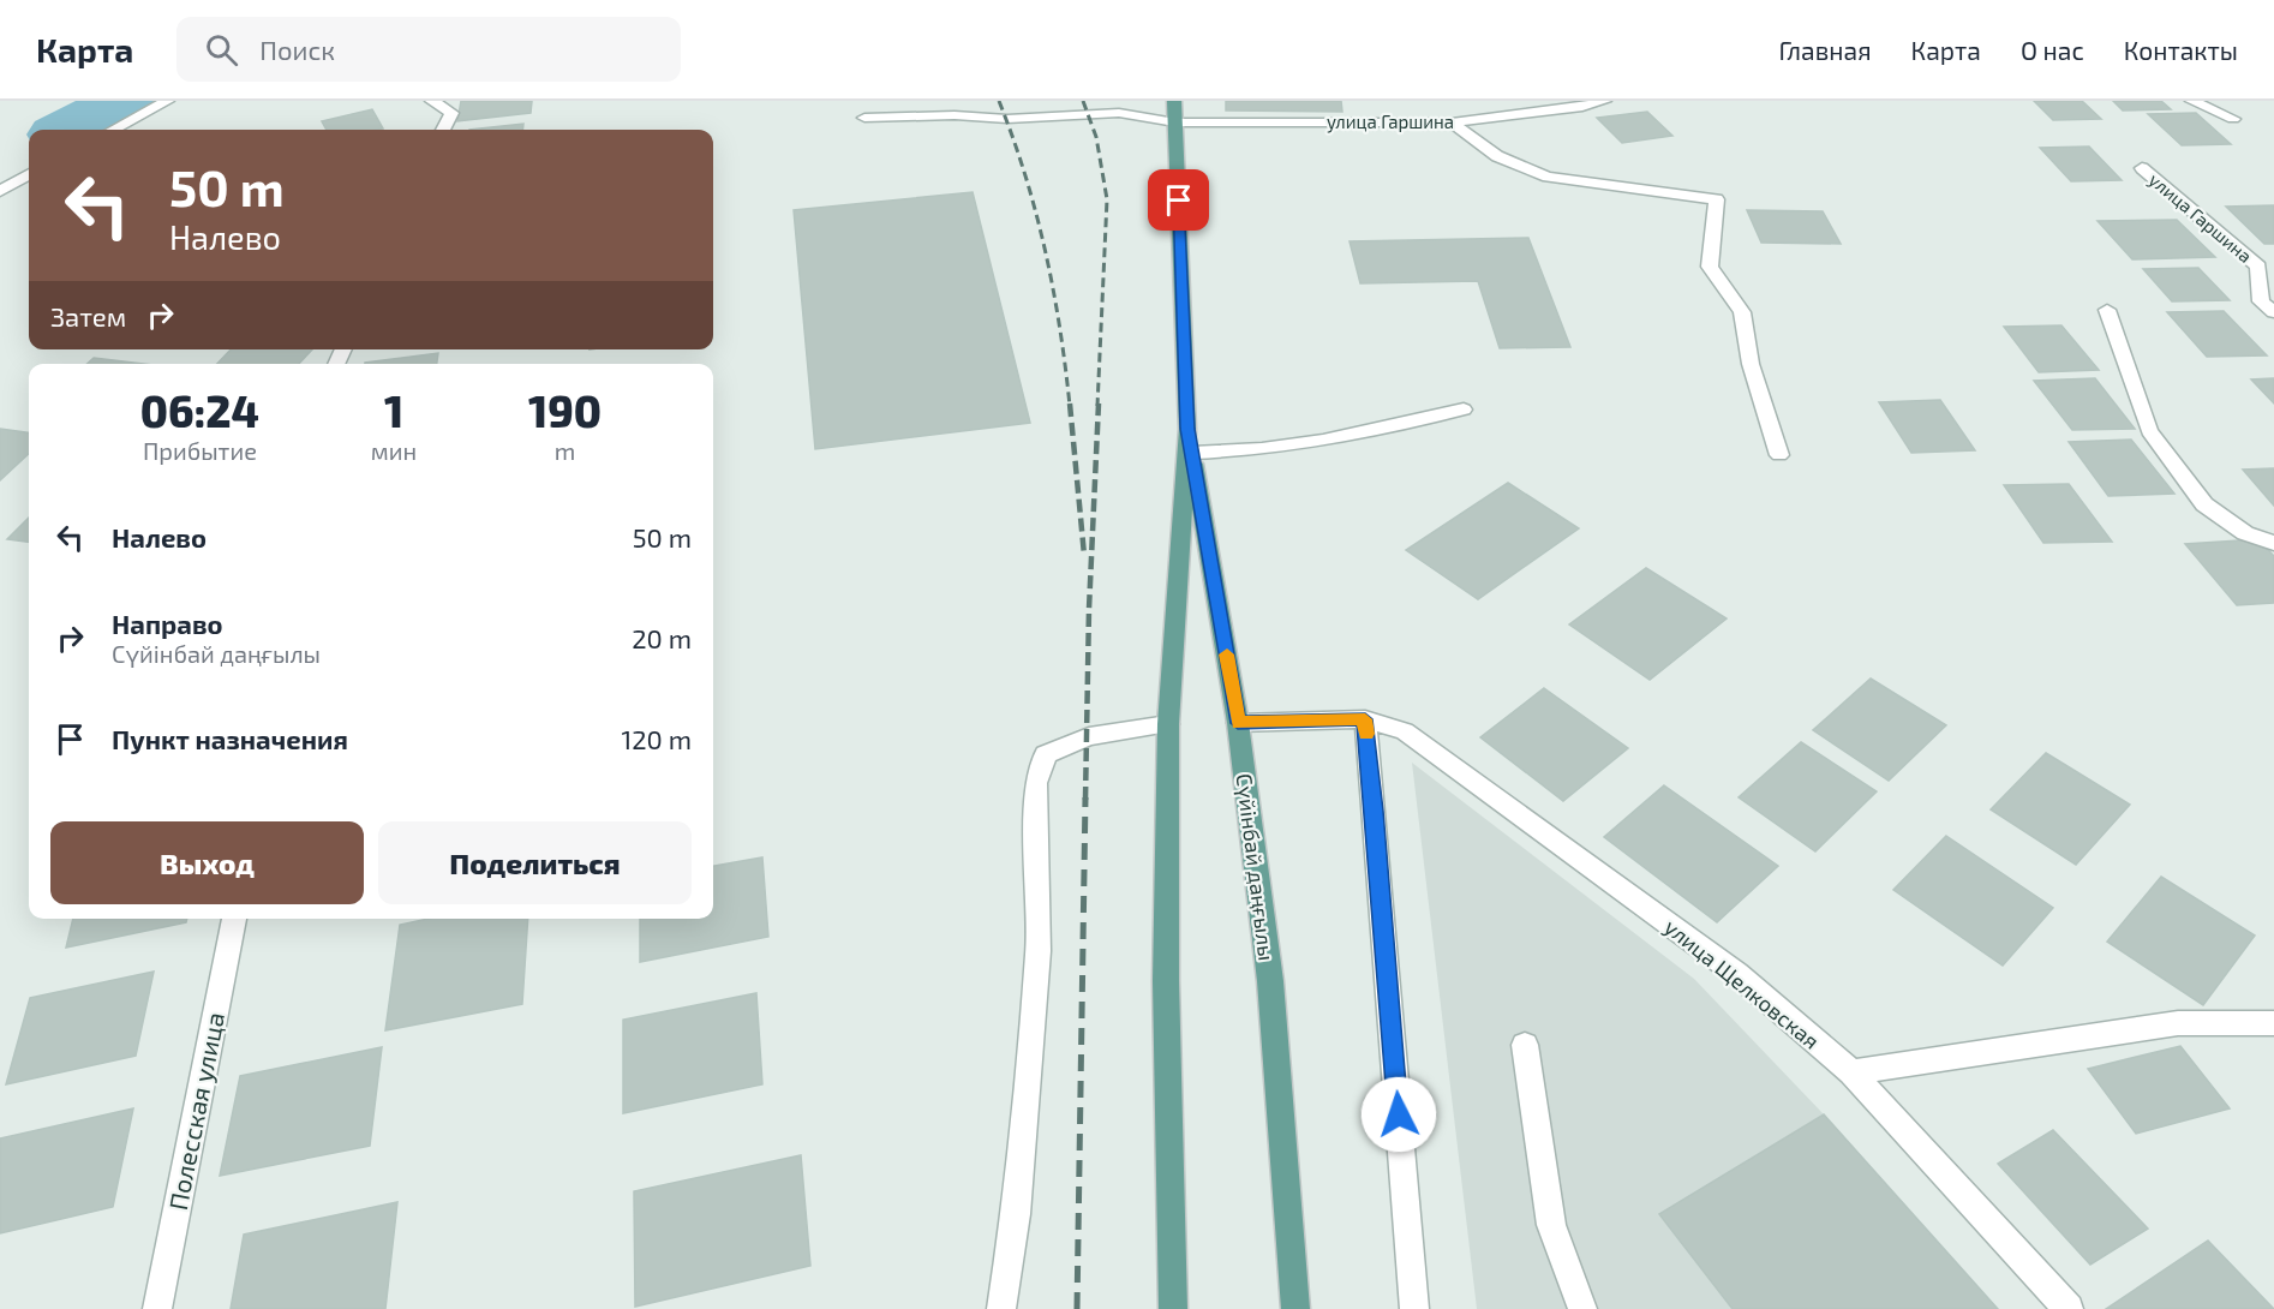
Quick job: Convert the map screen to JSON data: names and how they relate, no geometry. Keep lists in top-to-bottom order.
{
  "streets": {
    "main road": ["Сүйінбай даңғылы"],
    "street": ["улица Гаршина", "улица Щелковская", "Полесская улица"]
  },
  "crossings": [
    ["улица Гаршина", "Сүйінбай даңғылы"],
    ["Сүйінбай даңғылы", "улица Щелковская"]
  ],
  "page": {
    "header": "Карта",
    "search": "Поиск",
    "nav": [
      "Главная",
      "Карта",
      "О нас",
      "Контакты"
    ],
    "turn": ["50 m", "Налево"],
    "then": "Затем",
    "eta": [
      "06:24",
      "Прибытие",
      "1",
      "мин",
      "190",
      "m"
    ],
    "list": [
      {
        "name": "Налево",
        "value": "50 m"
      },
      {
        "name": "Направо",
        "note": "Сүйінбай даңғылы",
        "value": "20 m"
      },
      {
        "name": "Пункт назначения",
        "value": "120 m"
      }
    ],
    "buttons": ["Выход", "Поделиться"]
  }
}
